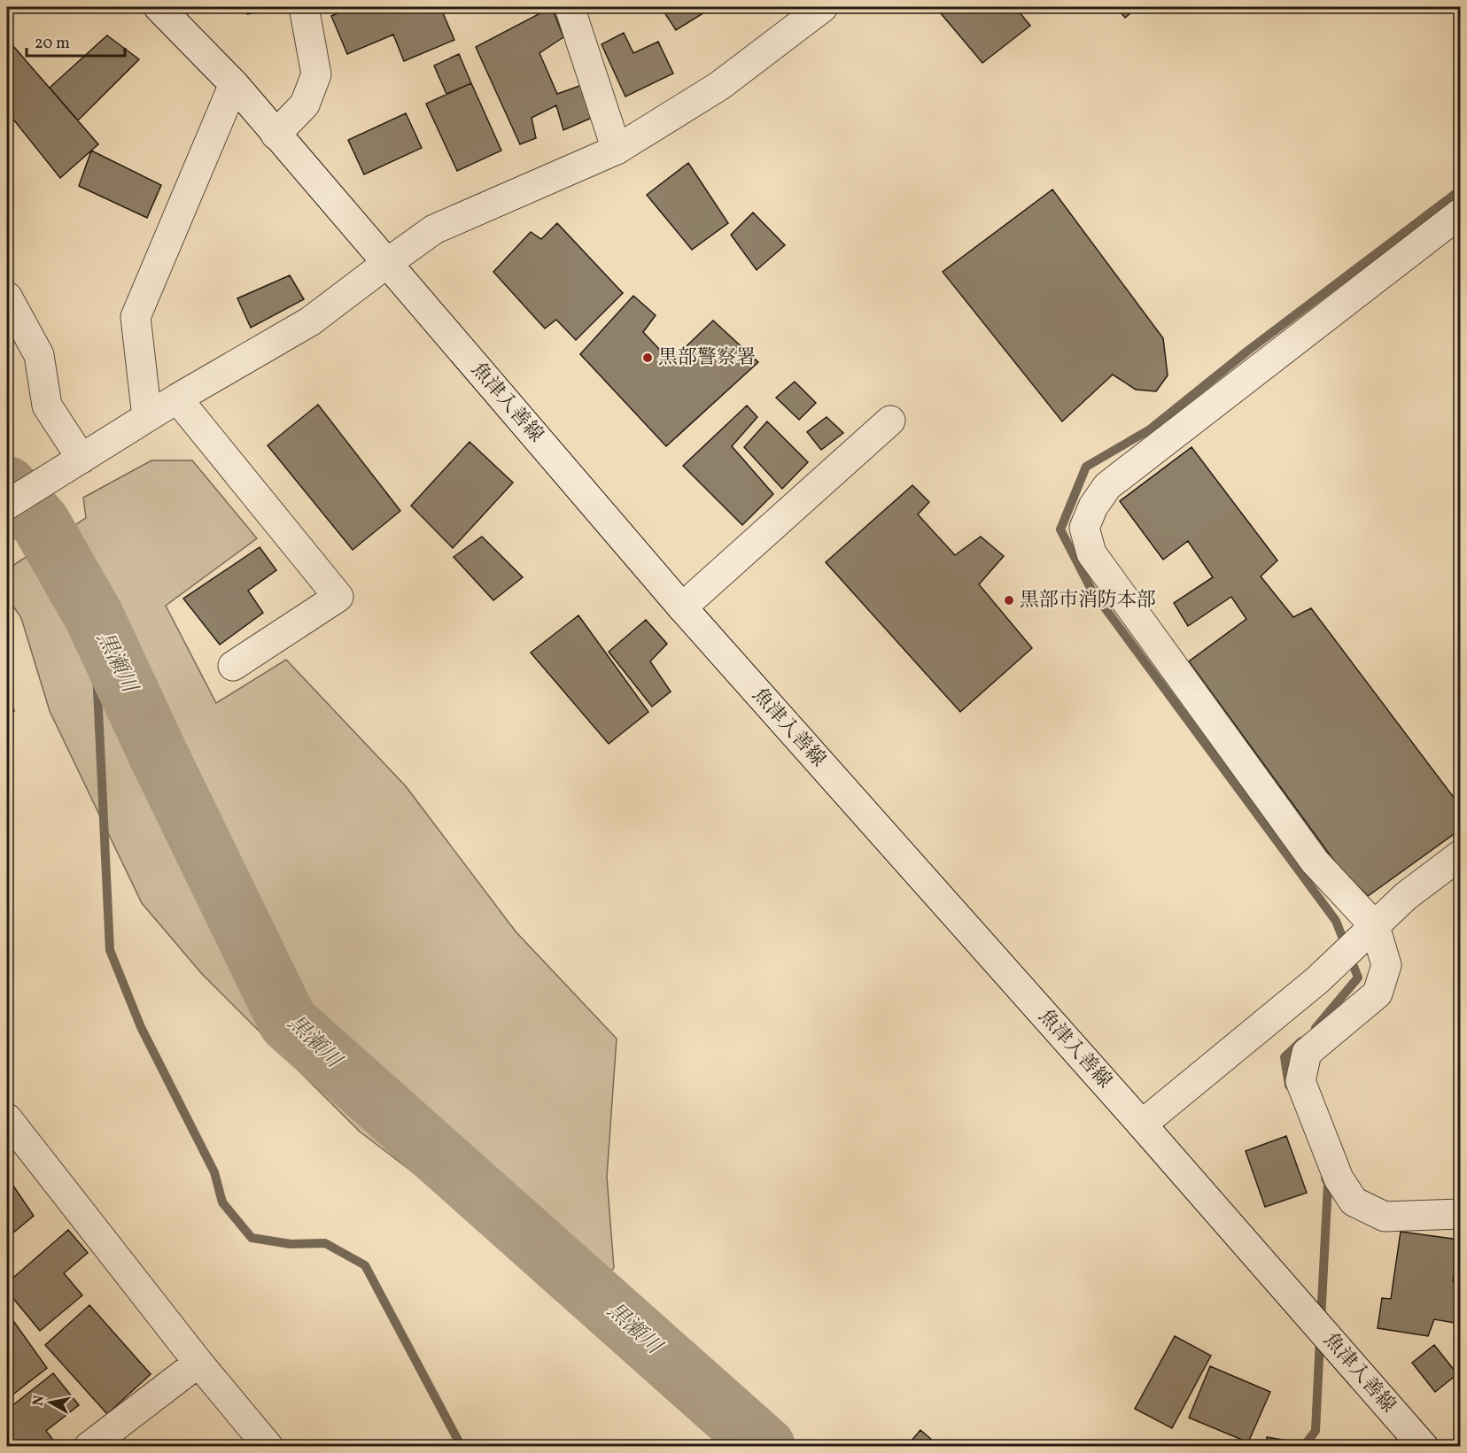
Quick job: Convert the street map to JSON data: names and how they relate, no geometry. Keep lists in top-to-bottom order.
{
  "streets": {
    "street": ["魚津入善線"]
  },
  "water": ["黒瀬川"],
  "places": ["黒部警察署", "黒部市消防本部"],
  "scale_bar": "20 m",
  "north": "left"
}
